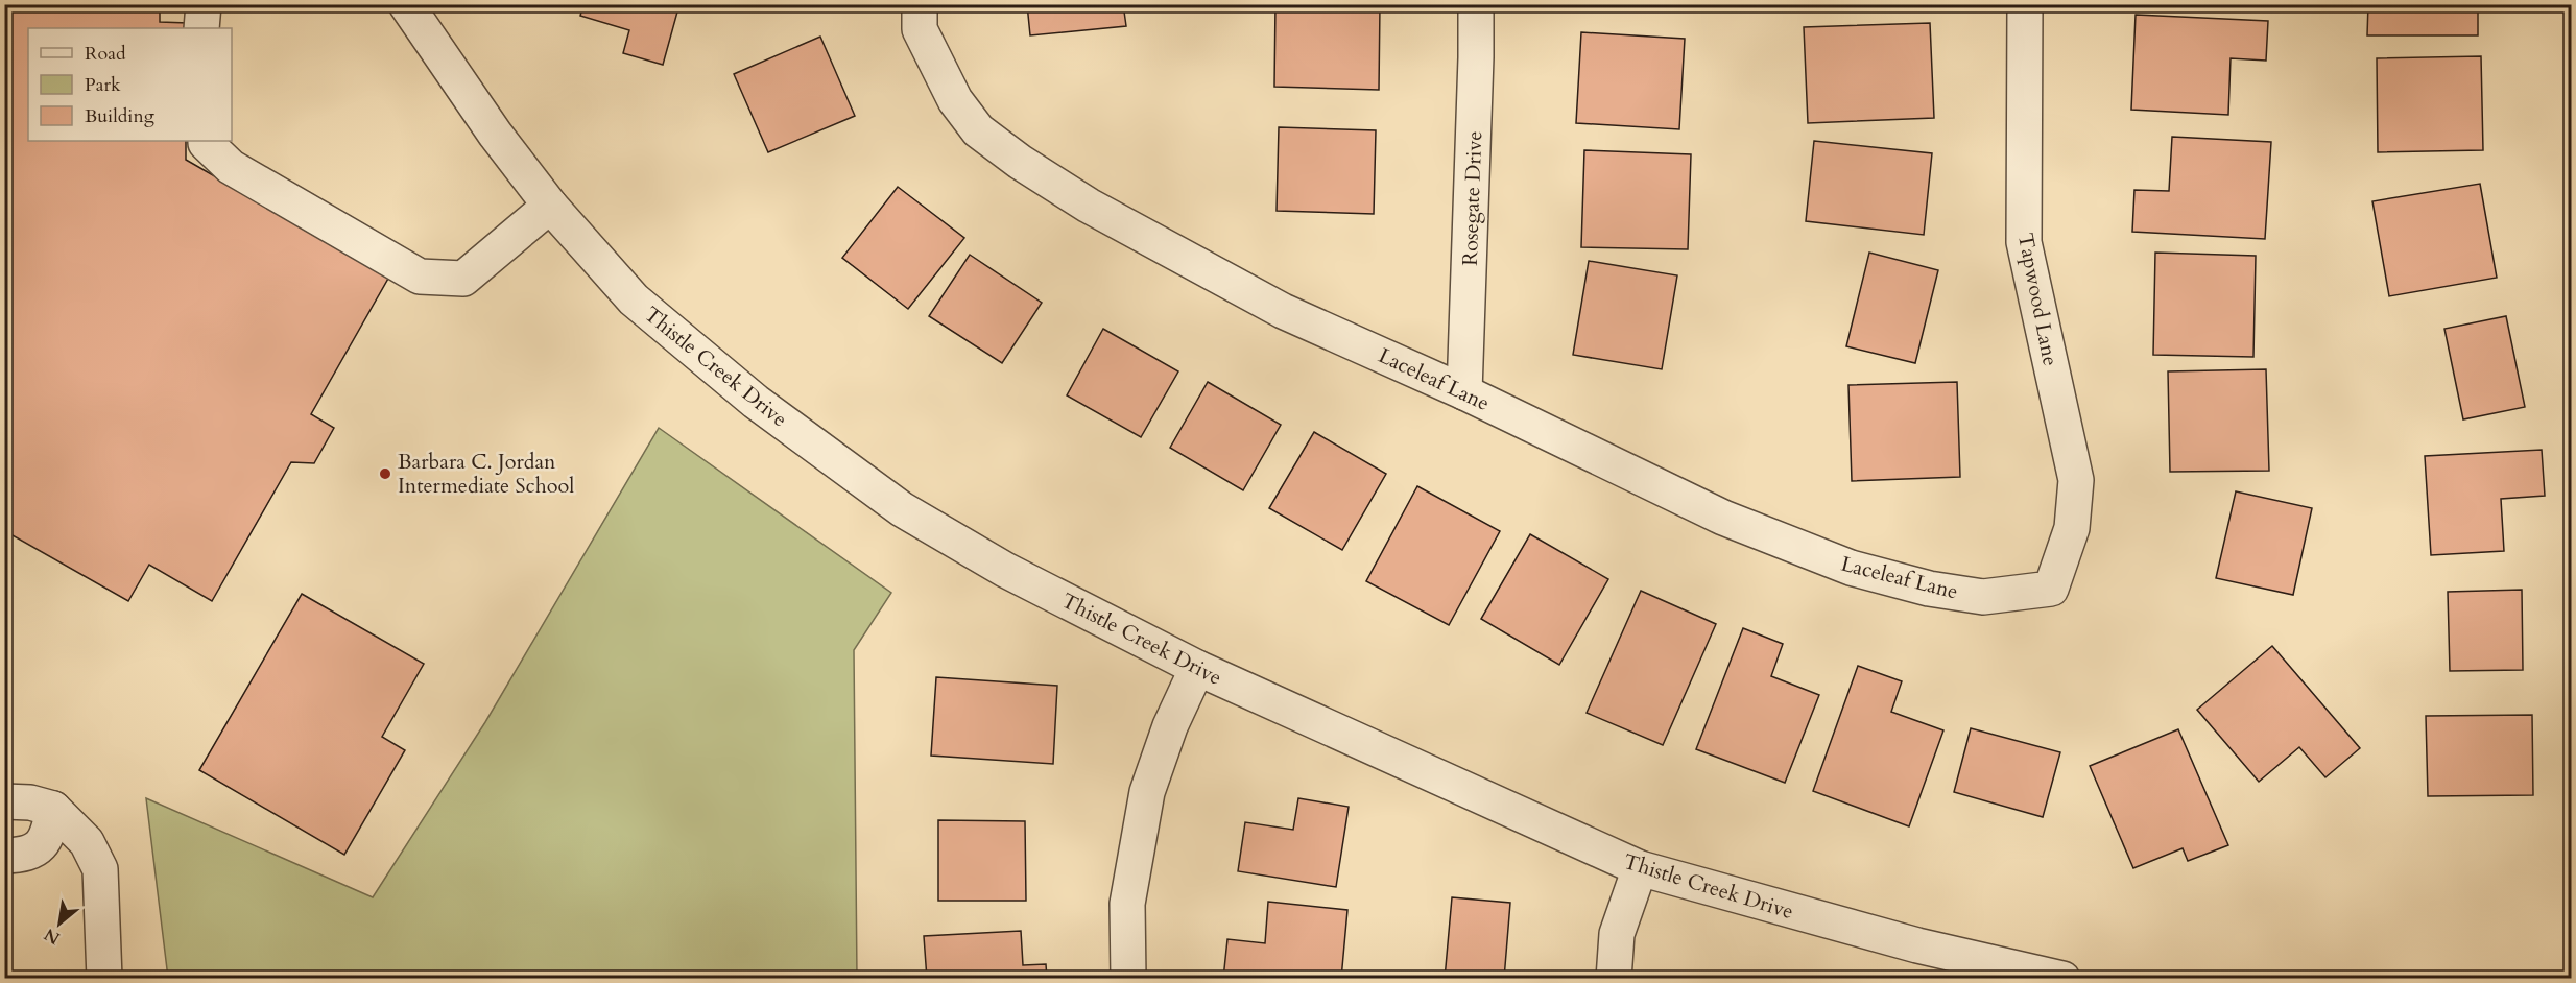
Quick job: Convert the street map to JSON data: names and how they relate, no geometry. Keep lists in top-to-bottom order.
{
  "streets": {
    "street": [
      "Rosegate Drive",
      "Tapwood Lane",
      "Thistle Creek Drive",
      "Laceleaf Lane"
    ]
  },
  "crossings": [
    ["Rosegate Drive", "Laceleaf Lane"],
    ["Tapwood Lane", "Laceleaf Lane"]
  ],
  "places": ["Barbara C. Jordan Intermediate School"],
  "legend": ["Road", "Park", "Building"],
  "north": "bottom left"
}
